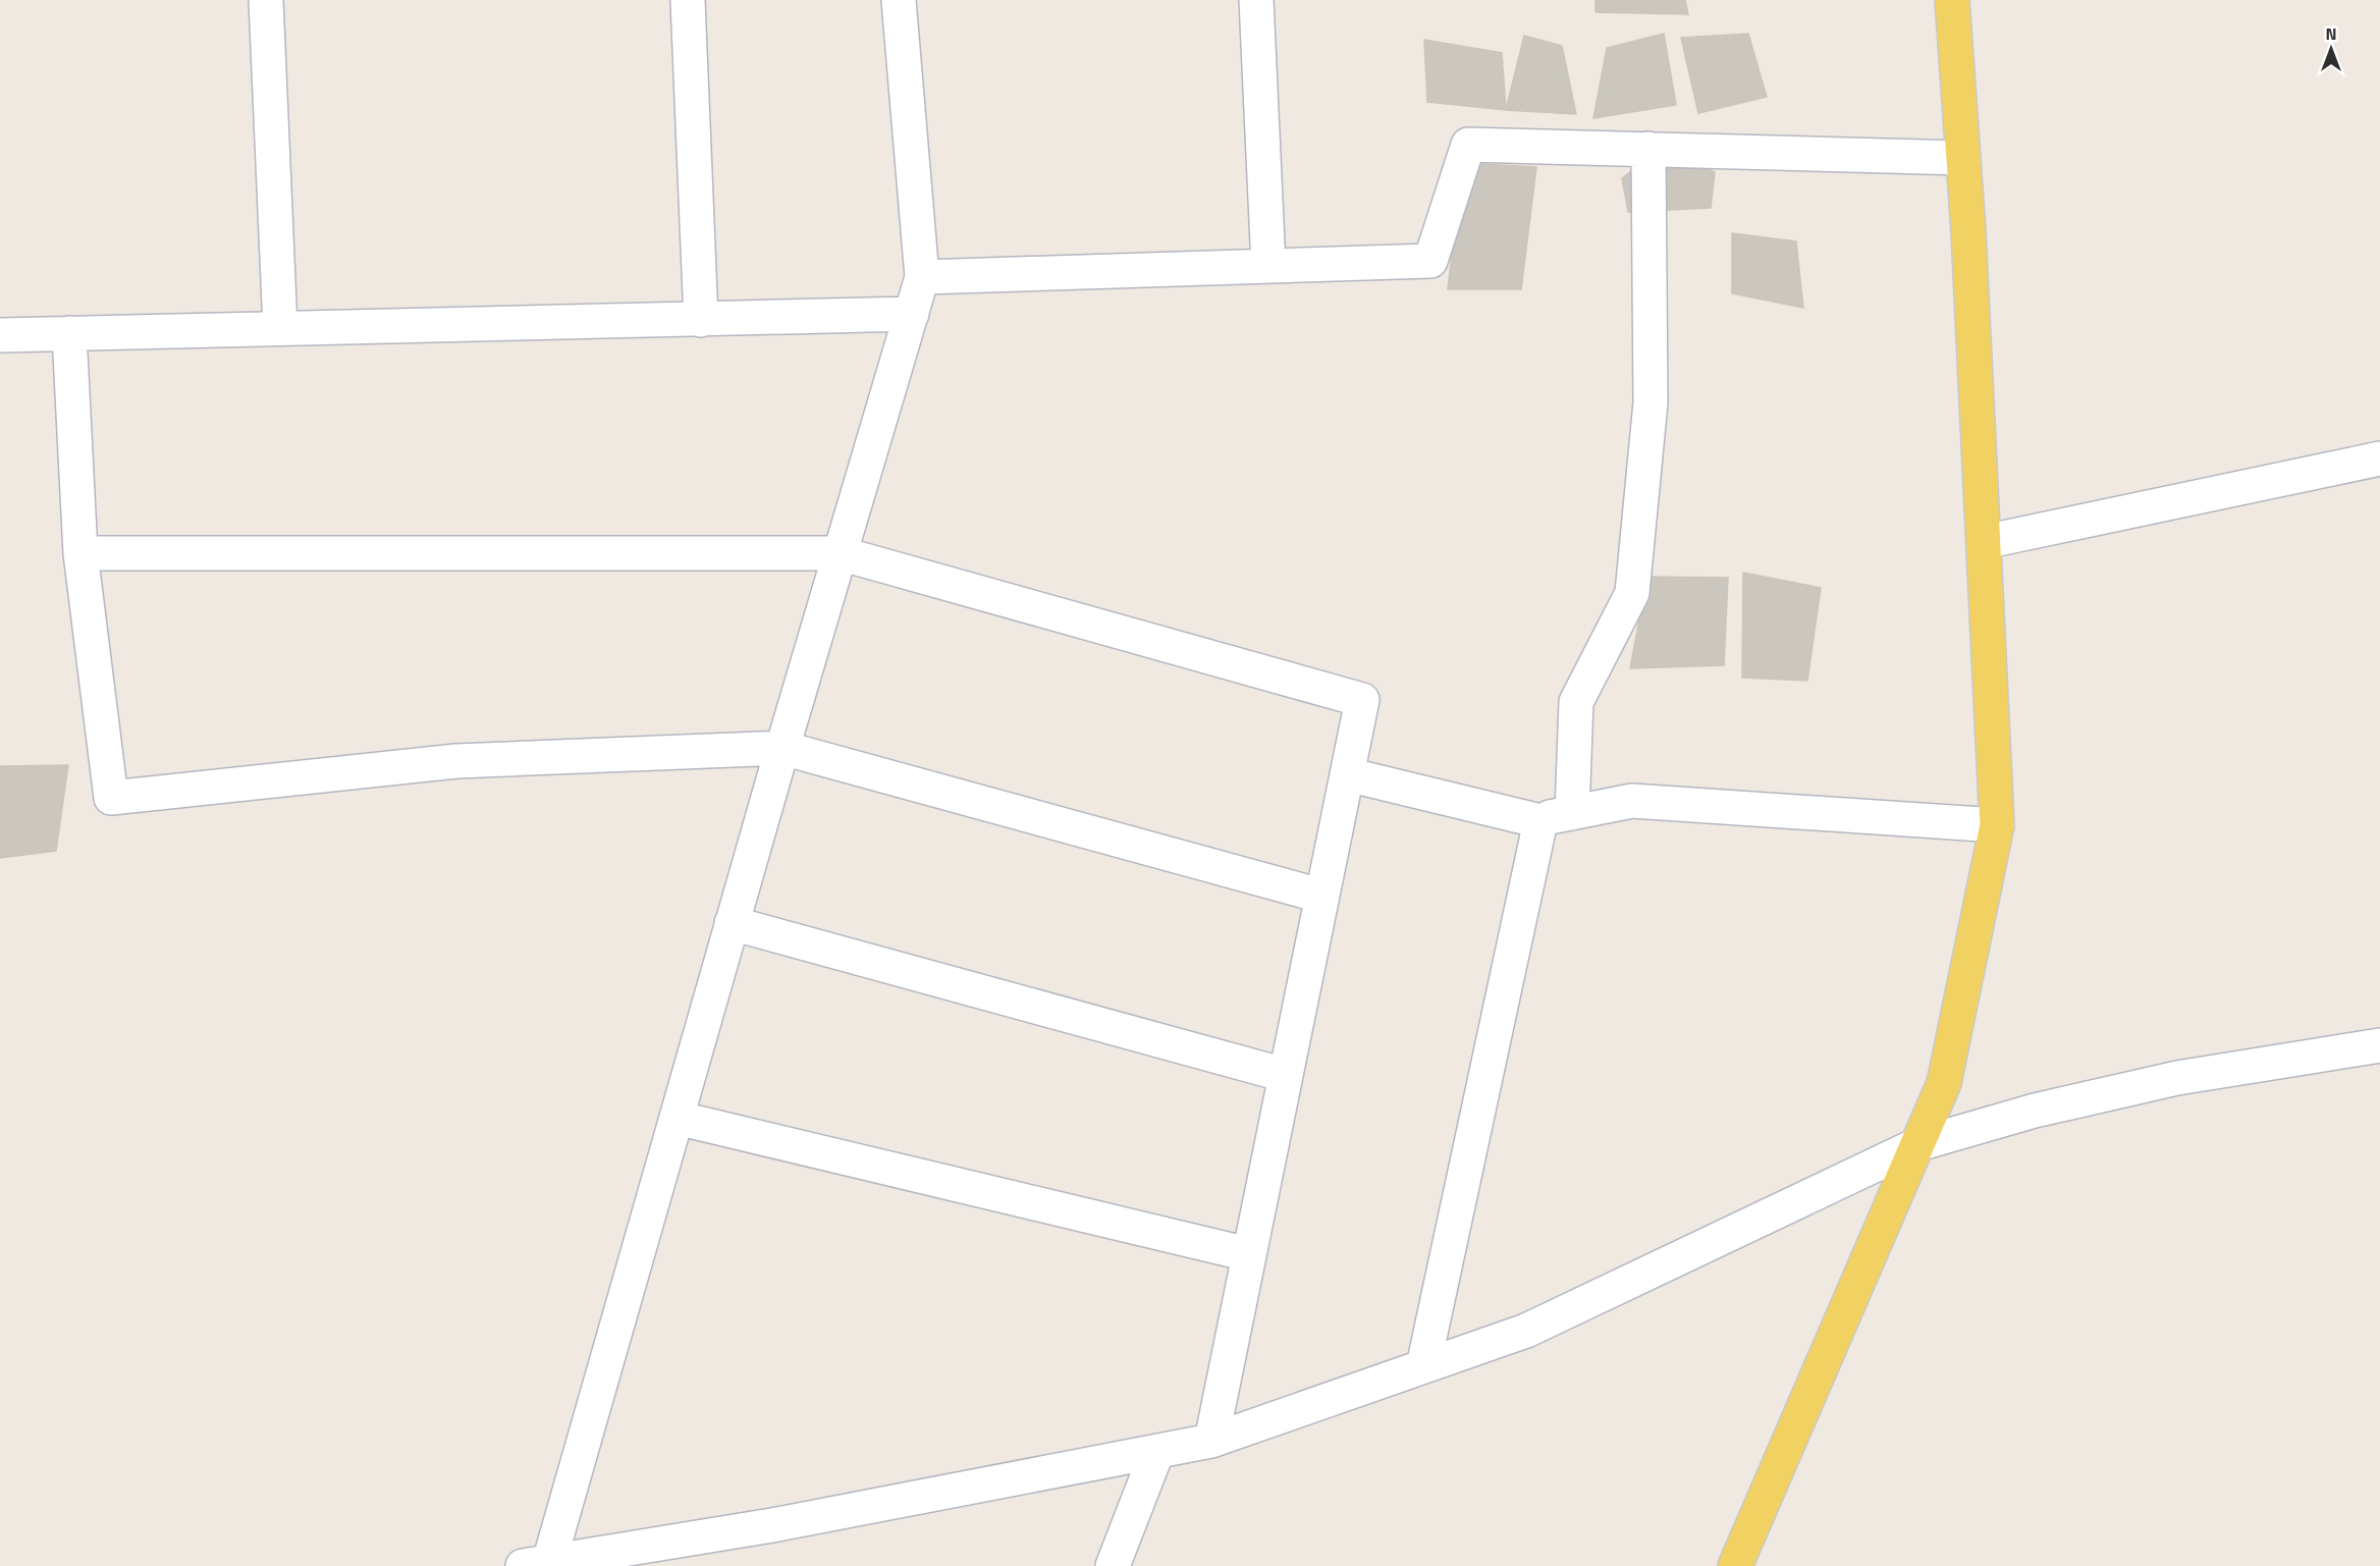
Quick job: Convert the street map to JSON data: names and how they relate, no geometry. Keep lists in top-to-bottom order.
{
  "north": "top"
}
